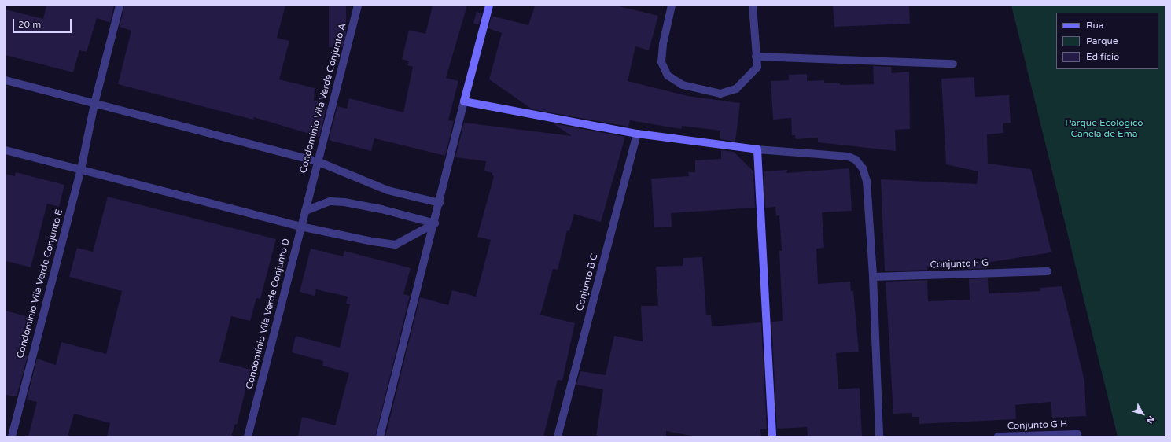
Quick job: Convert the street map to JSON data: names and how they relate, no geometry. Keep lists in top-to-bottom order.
{
  "streets": {
    "street": [
      "Condomínio Vila Verde Conjunto A",
      "Conjunto F G",
      "Conjunto B C",
      "Condomínio Vila Verde Conjunto E",
      "Condomínio Vila Verde Conjunto D",
      "Conjunto G H"
    ]
  },
  "crossings": [
    ["Condomínio Vila Verde Conjunto A", "Condomínio Vila Verde Conjunto D"]
  ],
  "parks": ["Parque Ecológico Canela de Ema"],
  "legend": ["Rua", "Parque", "Edifício"],
  "scale_bar": "20 m",
  "north": "bottom right"
}
